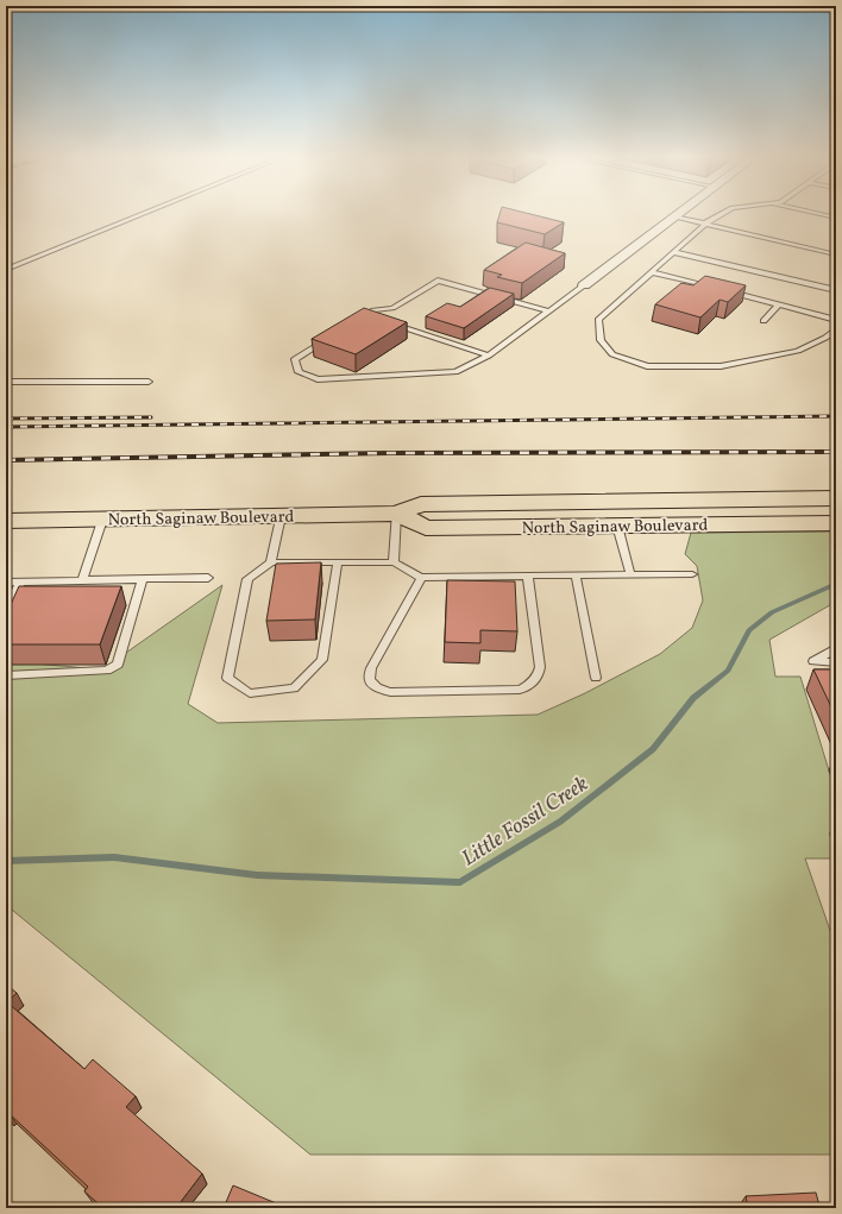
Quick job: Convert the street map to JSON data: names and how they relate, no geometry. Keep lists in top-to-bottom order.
{
  "streets": {
    "main road": ["North Saginaw Boulevard"]
  },
  "water": ["Little Fossil Creek"]
}
